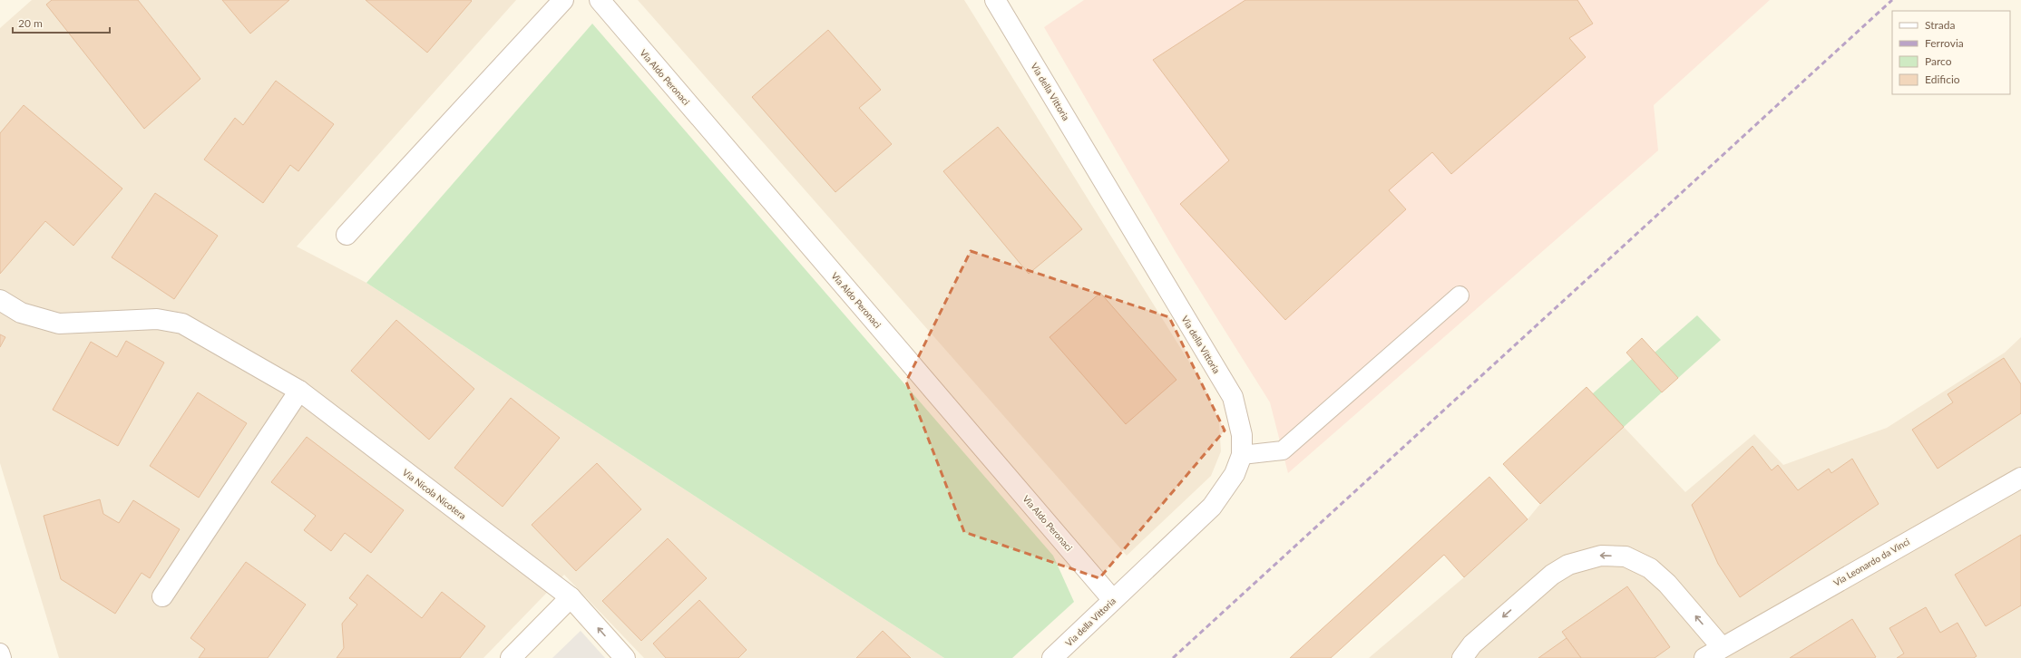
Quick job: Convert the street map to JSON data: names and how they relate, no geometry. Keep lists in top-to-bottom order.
{
  "streets": {
    "street": [
      "Via Aldo Peronaci",
      "Via della Vittoria",
      "Via Nicola Nicotera",
      "Via Leonardo da Vinci"
    ]
  },
  "crossings": [
    ["Via Aldo Peronaci", "Via della Vittoria"]
  ],
  "legend": [
    "Strada",
    "Ferrovia",
    "Parco",
    "Edificio"
  ],
  "scale_bar": "20 m"
}
